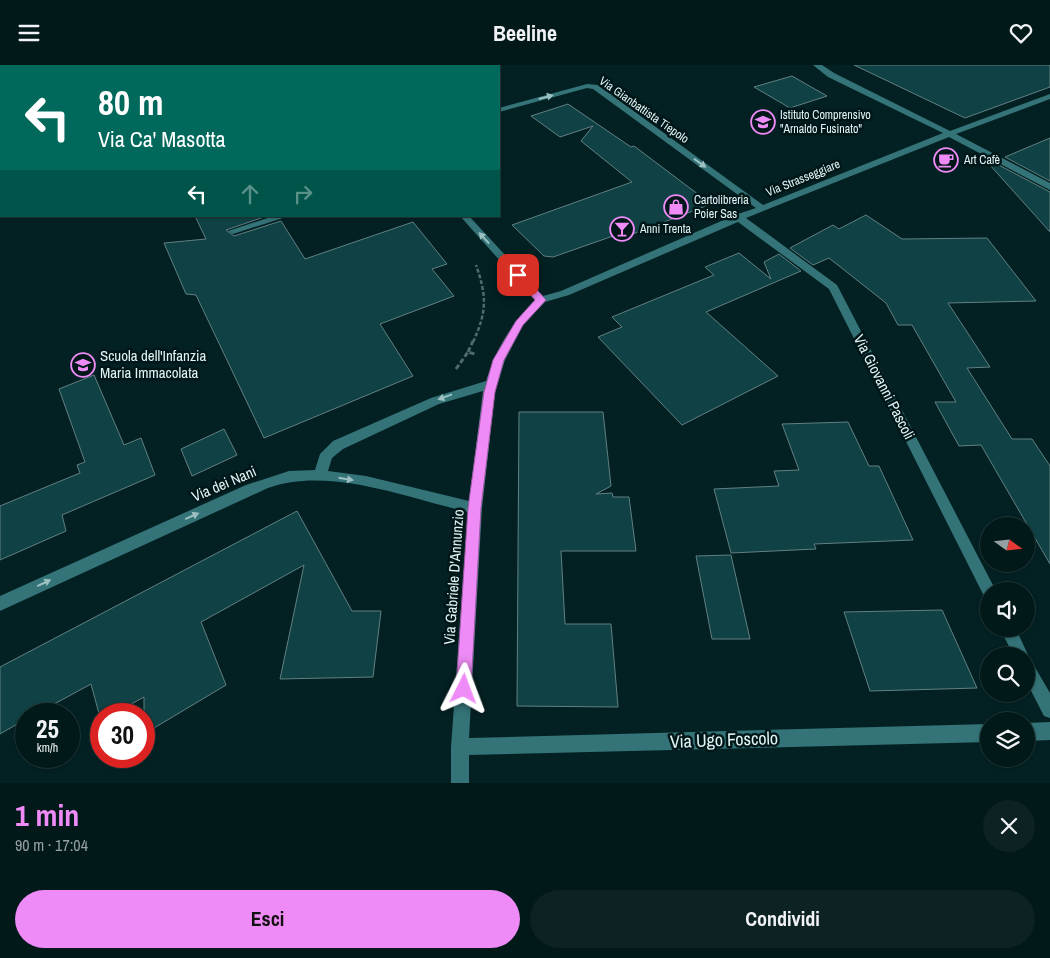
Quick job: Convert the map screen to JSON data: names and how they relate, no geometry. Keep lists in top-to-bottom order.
{
  "streets": {
    "street": [
      "Via Gianbattista Tiepolo",
      "Via Strasseggiare",
      "Via Giovanni Pascoli",
      "Via dei Nani",
      "Via Gabriele D'Annunzio",
      "Via Ugo Foscolo"
    ]
  },
  "crossings": [
    ["Via Gianbattista Tiepolo", "Via Strasseggiare"],
    ["Via Strasseggiare", "Via Giovanni Pascoli"],
    ["Via Strasseggiare", "Via Gabriele D'Annunzio"],
    ["Via dei Nani", "Via Gabriele D'Annunzio"],
    ["Via Gabriele D'Annunzio", "Via Ugo Foscolo"]
  ],
  "one_way": ["Via Gianbattista Tiepolo"],
  "places": {
    "school or university": ["Istituto Comprensivo \"Arnaldo Fusinato\"", "Scuola dell'Infanzia Maria Immacolata"],
    "cafe": ["Art Cafè"],
    "shop": ["Cartolibreria Poier Sas"],
    "bar": ["Anni Trenta"]
  },
  "north": "right",
  "page": {
    "header": "Beeline",
    "turn": ["80 m", "Via Ca' Masotta"],
    "speed": "25 km/h",
    "limit": "30",
    "heading": ["1 min", "90 m · 17:04"],
    "buttons": ["Esci", "Condividi"]
  }
}
